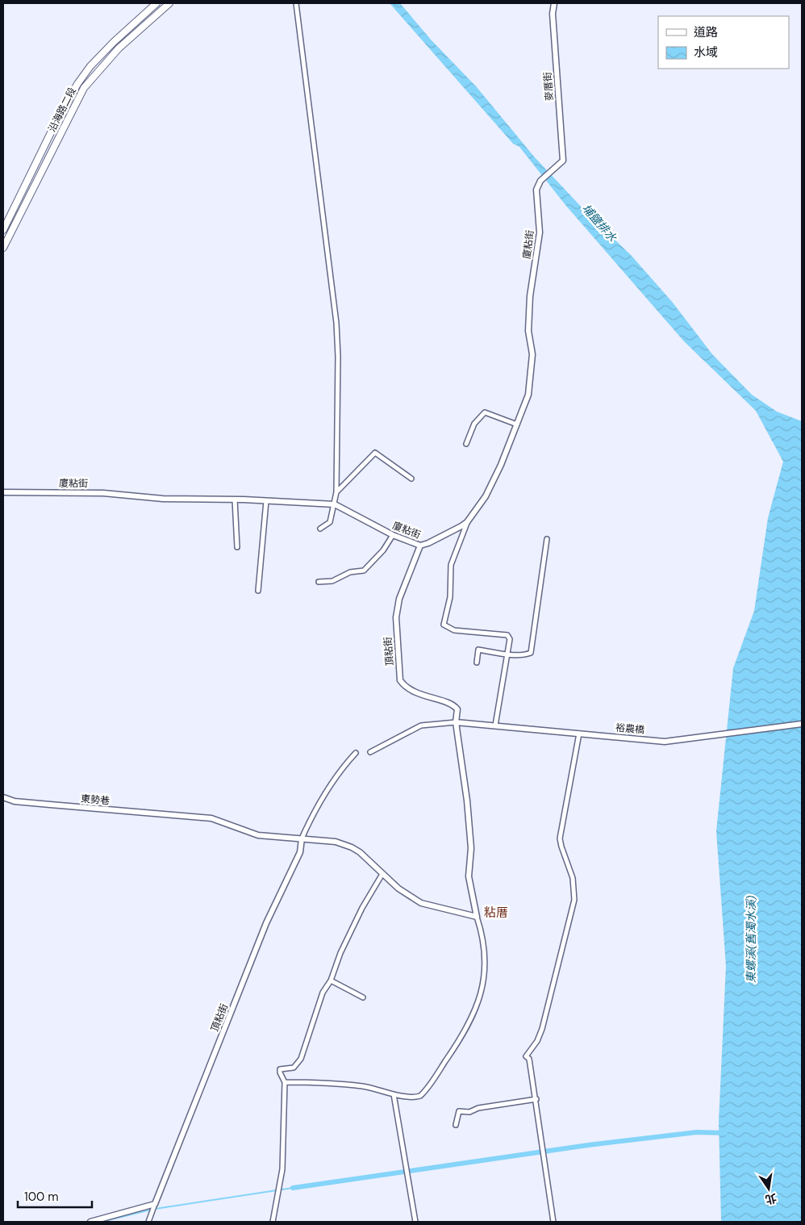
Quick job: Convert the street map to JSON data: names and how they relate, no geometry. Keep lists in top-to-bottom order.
{
  "streets": {
    "main road": ["沿海路二段"],
    "street": [
      "麥厝街",
      "廈粘街",
      "頂粘街",
      "裕農橋",
      "東勢巷"
    ]
  },
  "crossings": [
    ["麥厝街", "廈粘街"],
    ["廈粘街", "頂粘街"],
    ["頂粘街", "裕農橋"],
    ["頂粘街", "東勢巷"]
  ],
  "districts": ["粘厝"],
  "water": ["埔鹽排水", "東螺溪(舊濁水溪)"],
  "legend": ["道路", "水域"],
  "scale_bar": "100 m",
  "north": "bottom"
}
